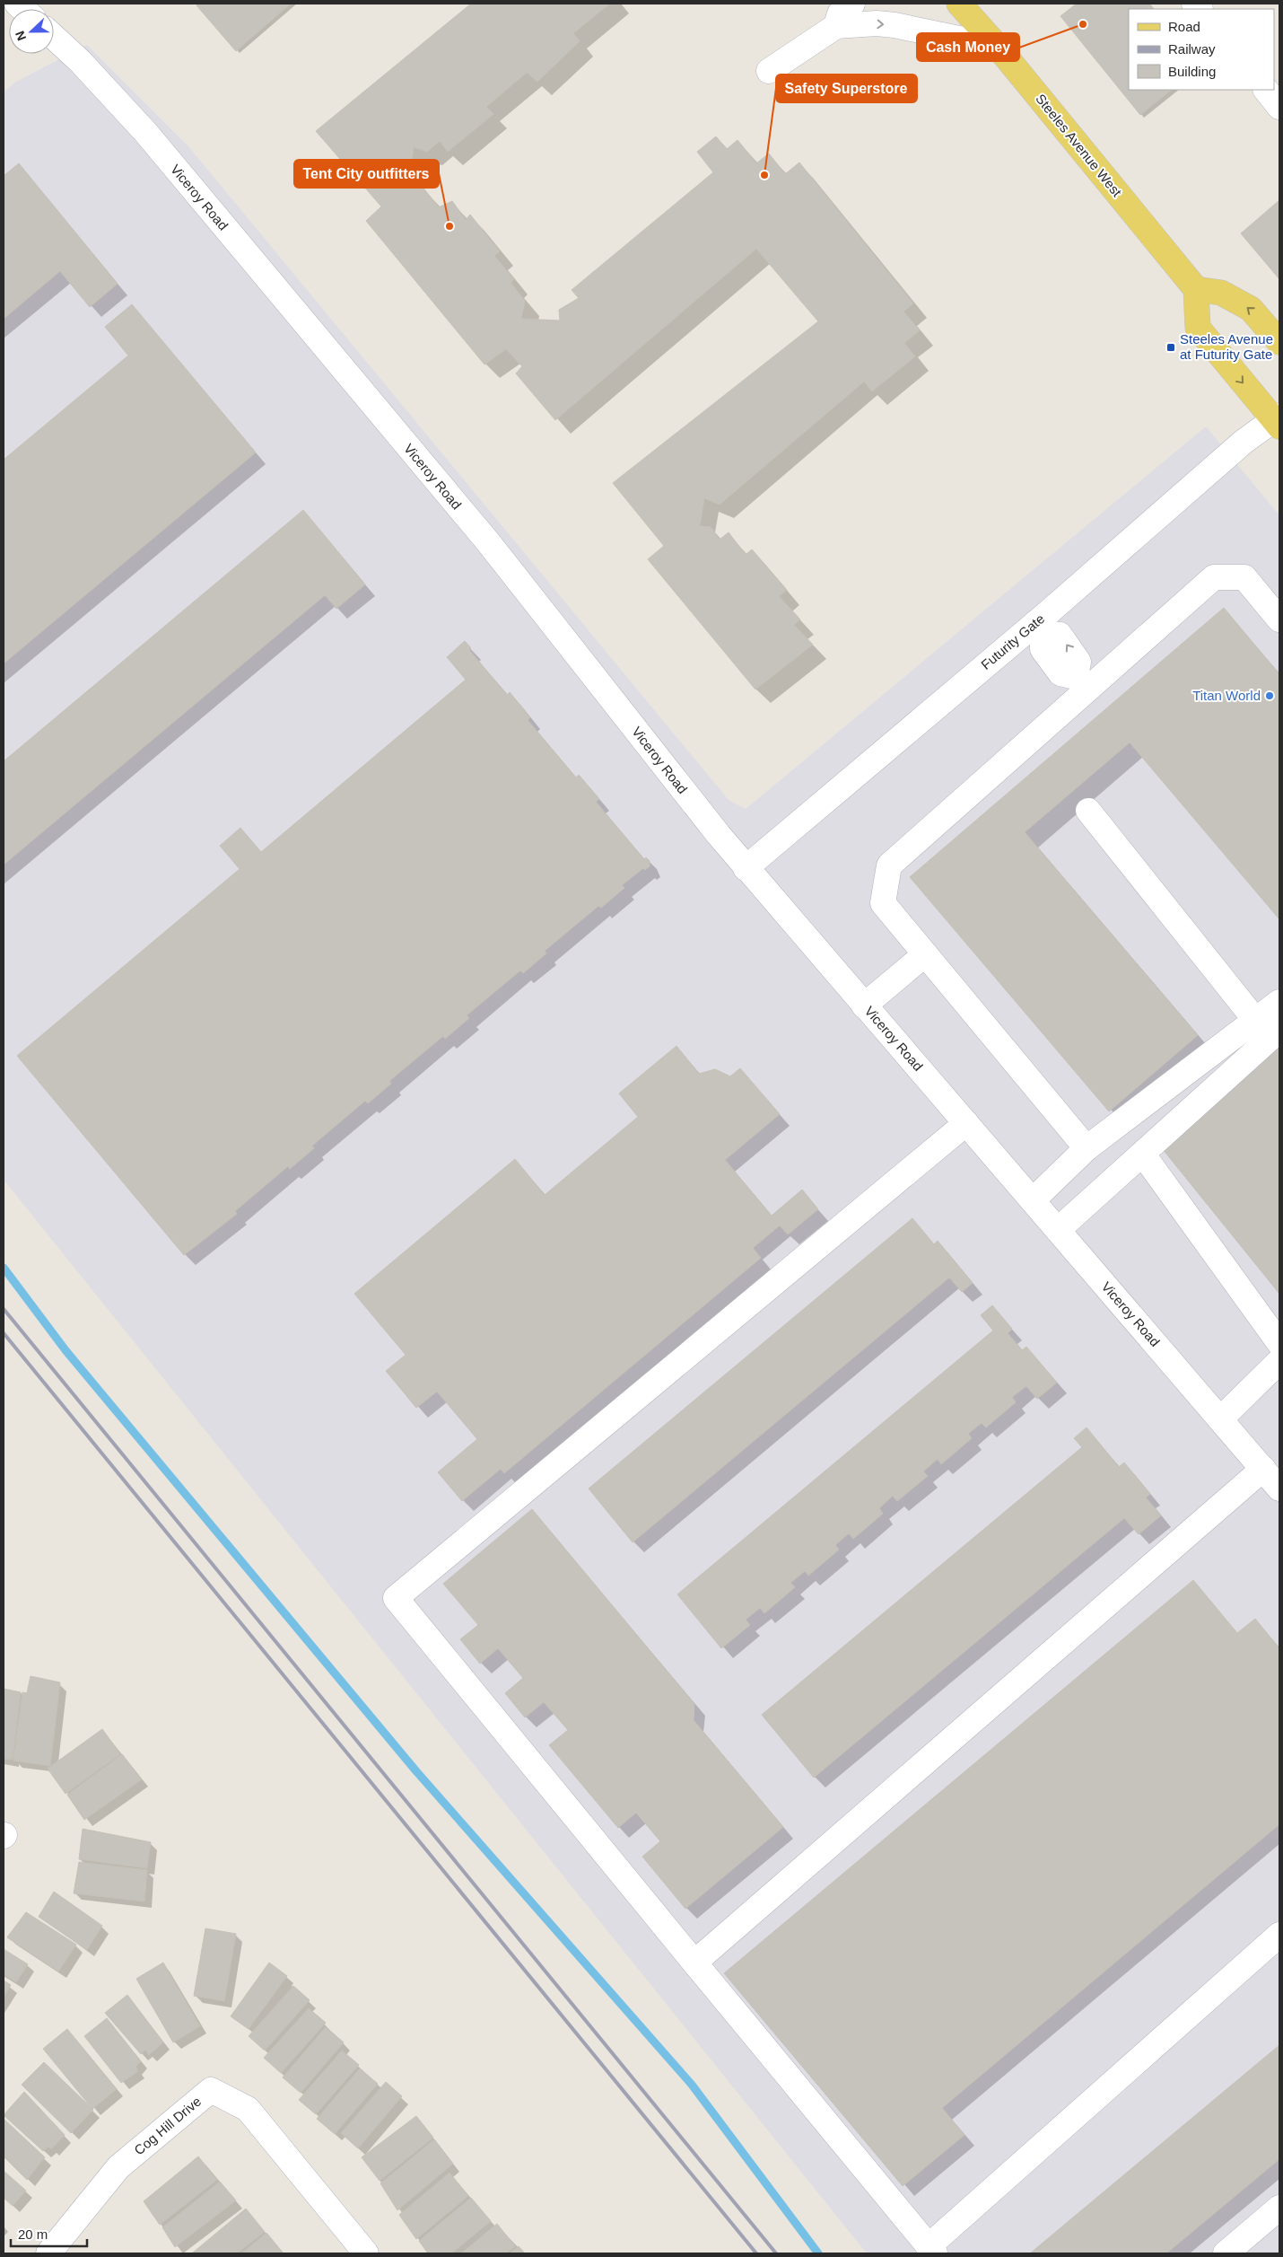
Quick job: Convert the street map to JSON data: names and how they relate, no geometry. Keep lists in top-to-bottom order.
{
  "streets": {
    "main road": ["Steeles Avenue West"],
    "street": ["Viceroy Road", "Futurity Gate", "Cog Hill Drive"]
  },
  "crossings": [
    ["Viceroy Road", "Futurity Gate"]
  ],
  "places": {
    "other": [
      "Cash Money",
      "Safety Superstore",
      "Tent City outfitters",
      "Titan World"
    ],
    "transit": ["Steeles Avenue at Futurity Gate"]
  },
  "legend": ["Road", "Railway", "Building"],
  "scale_bar": "20 m",
  "north": "left"
}
